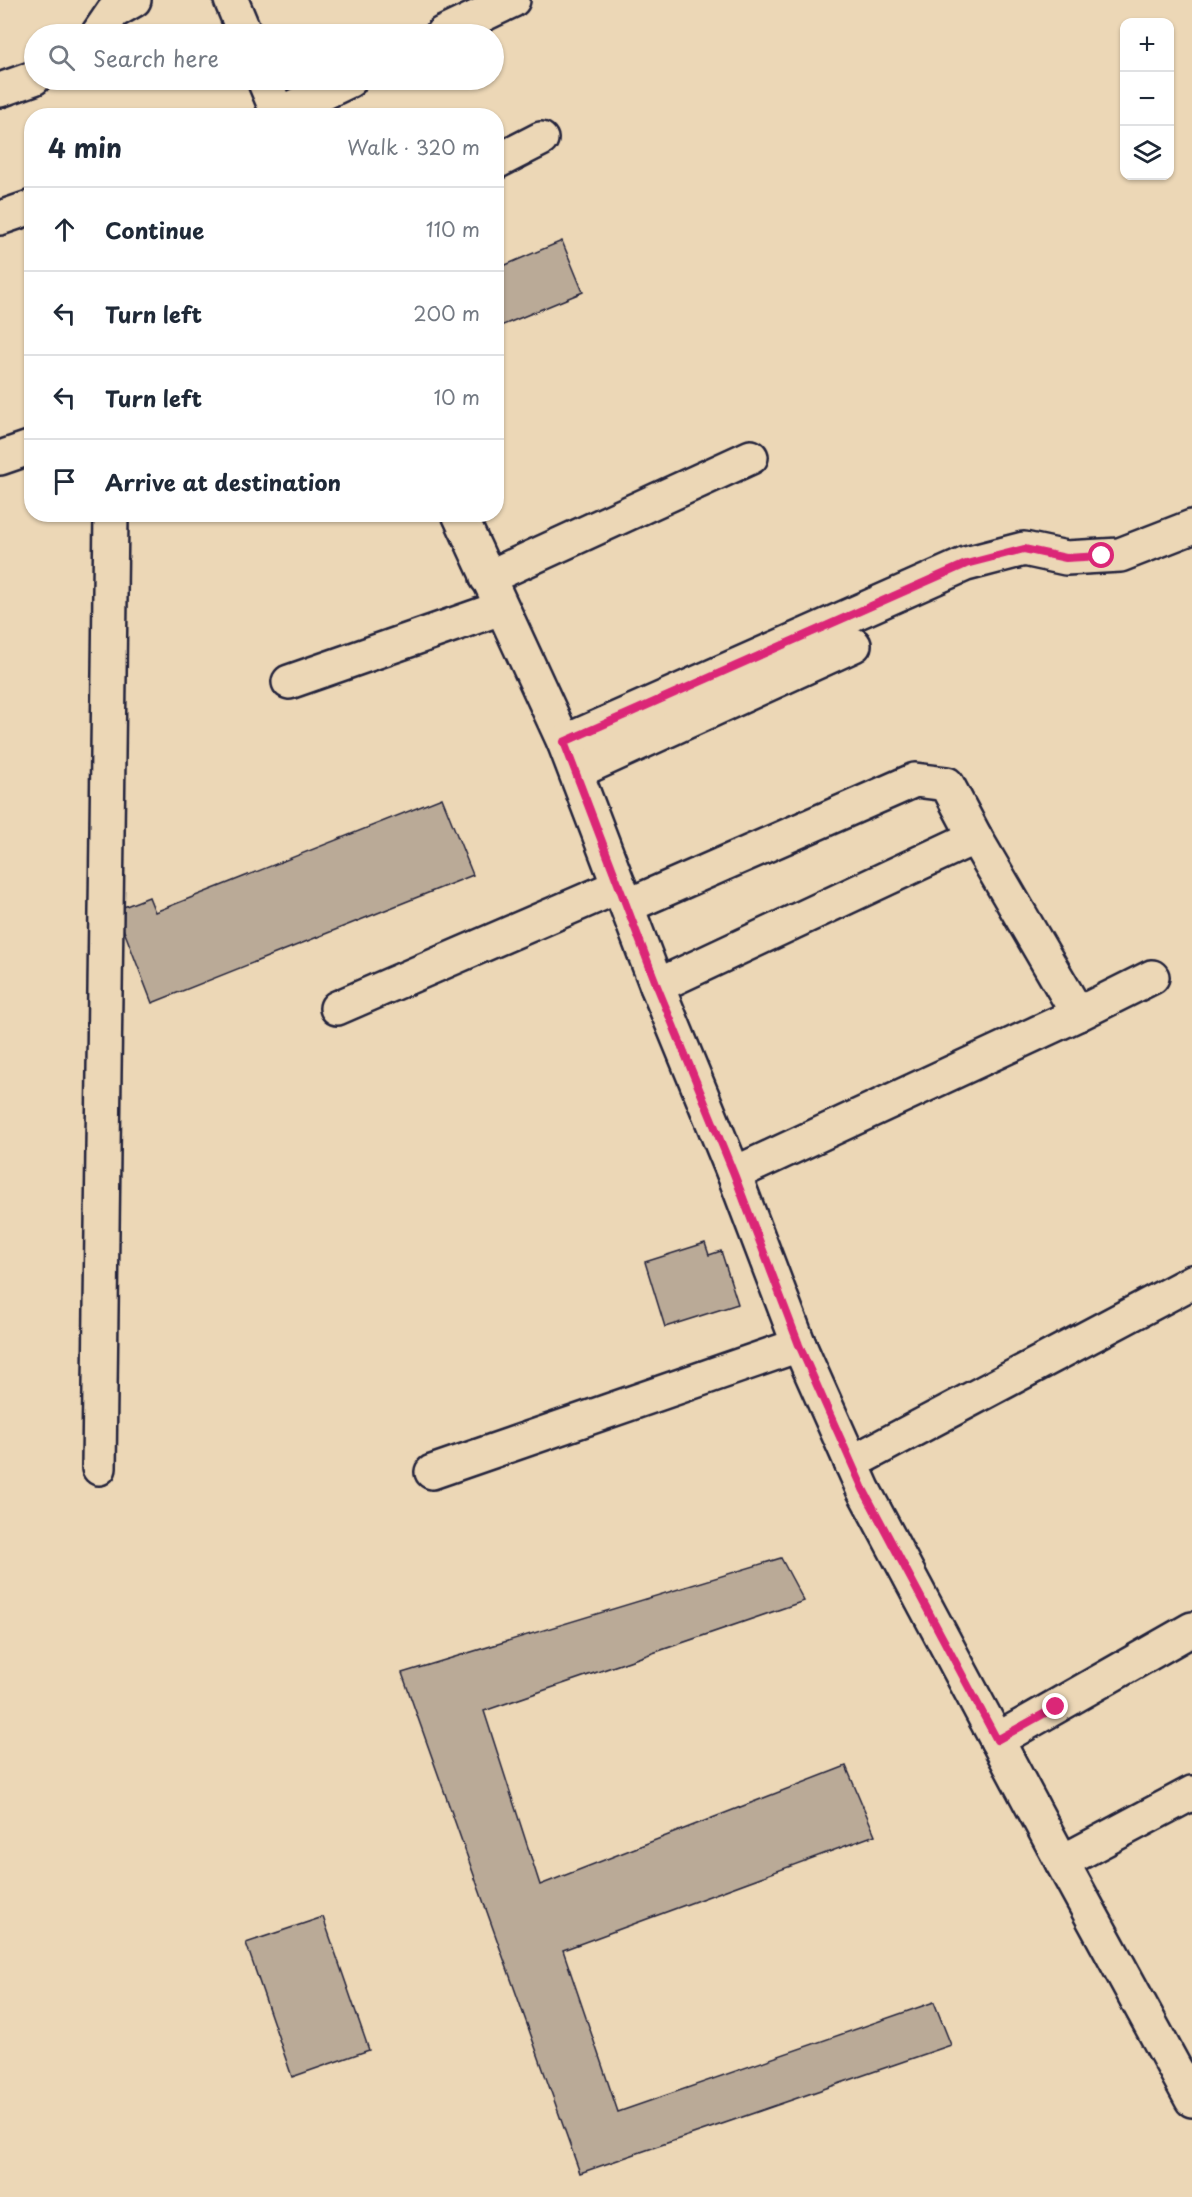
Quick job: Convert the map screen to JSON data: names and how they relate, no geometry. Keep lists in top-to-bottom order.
{
  "page": {
    "map_buttons": ["+", "−"],
    "search": "Search here",
    "heading": ["4 min", "Walk · 320 m"],
    "list": [
      ["Continue", "110 m"],
      ["Turn left", "200 m"],
      ["Turn left", "10 m"],
      "Arrive at destination"
    ]
  }
}
